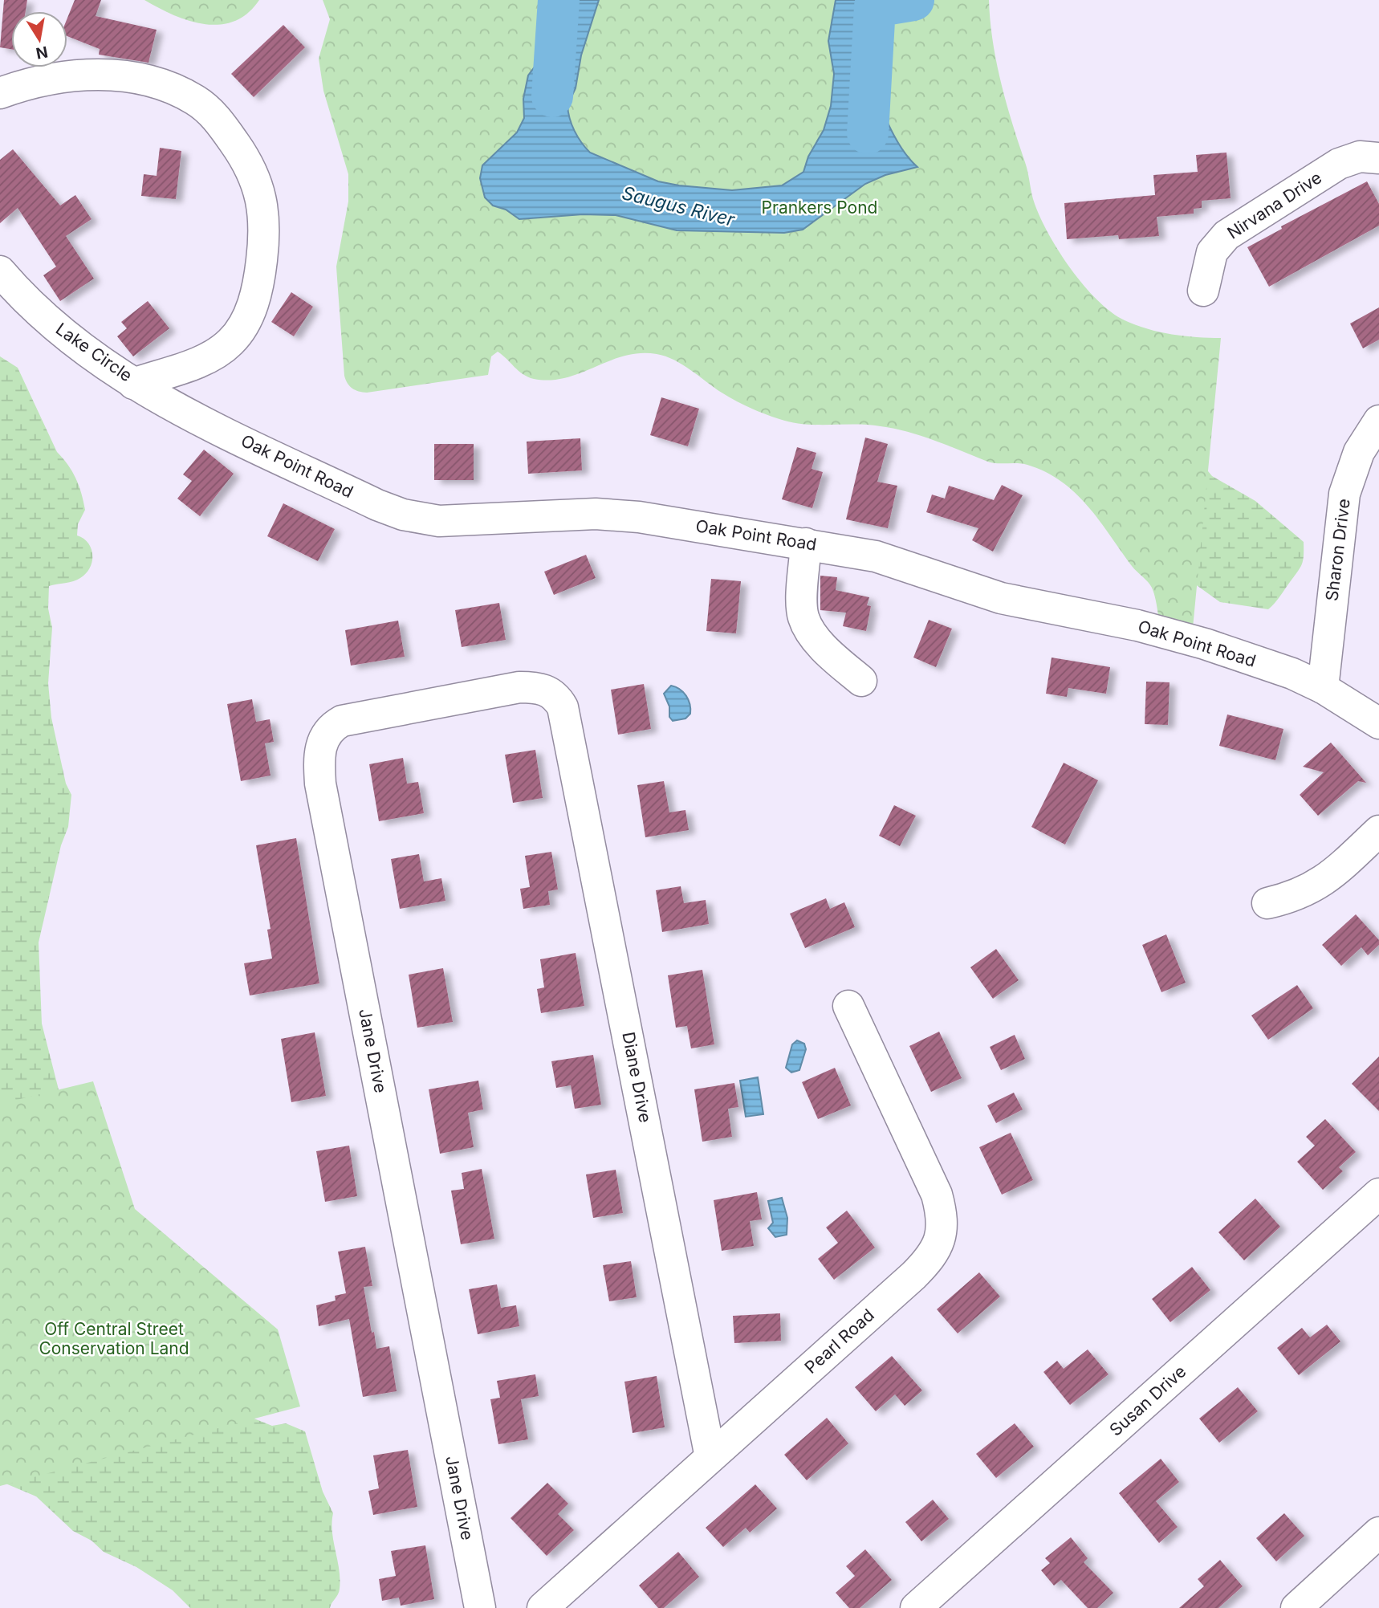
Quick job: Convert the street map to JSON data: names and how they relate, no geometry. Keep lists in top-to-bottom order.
{
  "streets": {
    "street": [
      "Nirvana Drive",
      "Lake Circle",
      "Oak Point Road",
      "Sharon Drive",
      "Jane Drive",
      "Diane Drive",
      "Pearl Road",
      "Susan Drive"
    ]
  },
  "crossings": [
    ["Lake Circle", "Oak Point Road"],
    ["Oak Point Road", "Sharon Drive"],
    ["Jane Drive", "Diane Drive"],
    ["Diane Drive", "Pearl Road"]
  ],
  "water": ["Saugus River"],
  "parks": ["Prankers Pond", "Off Central Street Conservation Land"],
  "north": "bottom"
}
